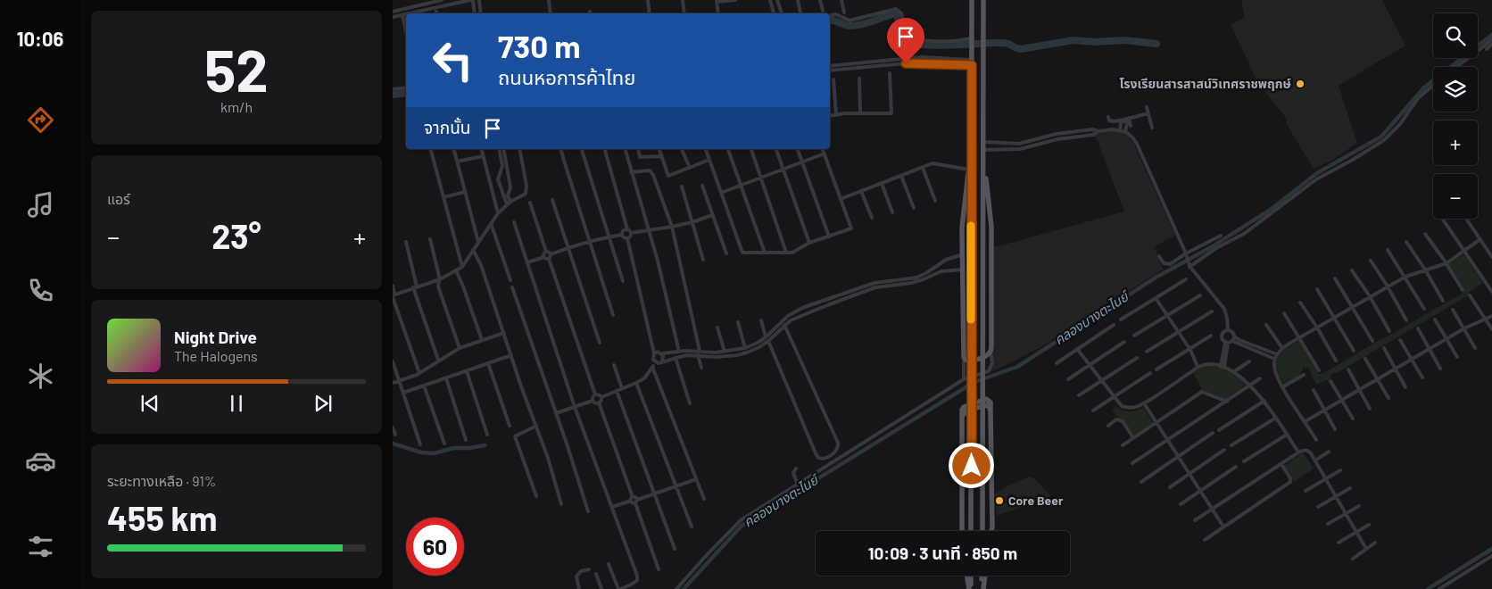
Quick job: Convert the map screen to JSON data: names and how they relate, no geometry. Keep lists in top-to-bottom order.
{
  "water": ["คลองบางตะไนย์"],
  "places": ["โรงเรียนสารสาสน์วิเทศราชพฤกษ์", "Core Beer"],
  "page": {
    "tabs": "10:06",
    "tile": [
      ["52", "km/h"],
      "แอร์",
      ["ระยะทางเหลือ · 91%", "455 km"]
    ],
    "map_buttons": ["+", "−"],
    "turn": ["730 m", "ถนนหอการค้าไทย"],
    "then": "จากนั้น",
    "heat": ["−", "23°", "+"],
    "song": ["Night Drive", "The Halogens"],
    "limit": "60",
    "trip": "10:09 · 3 นาที · 850 m"
  }
}
